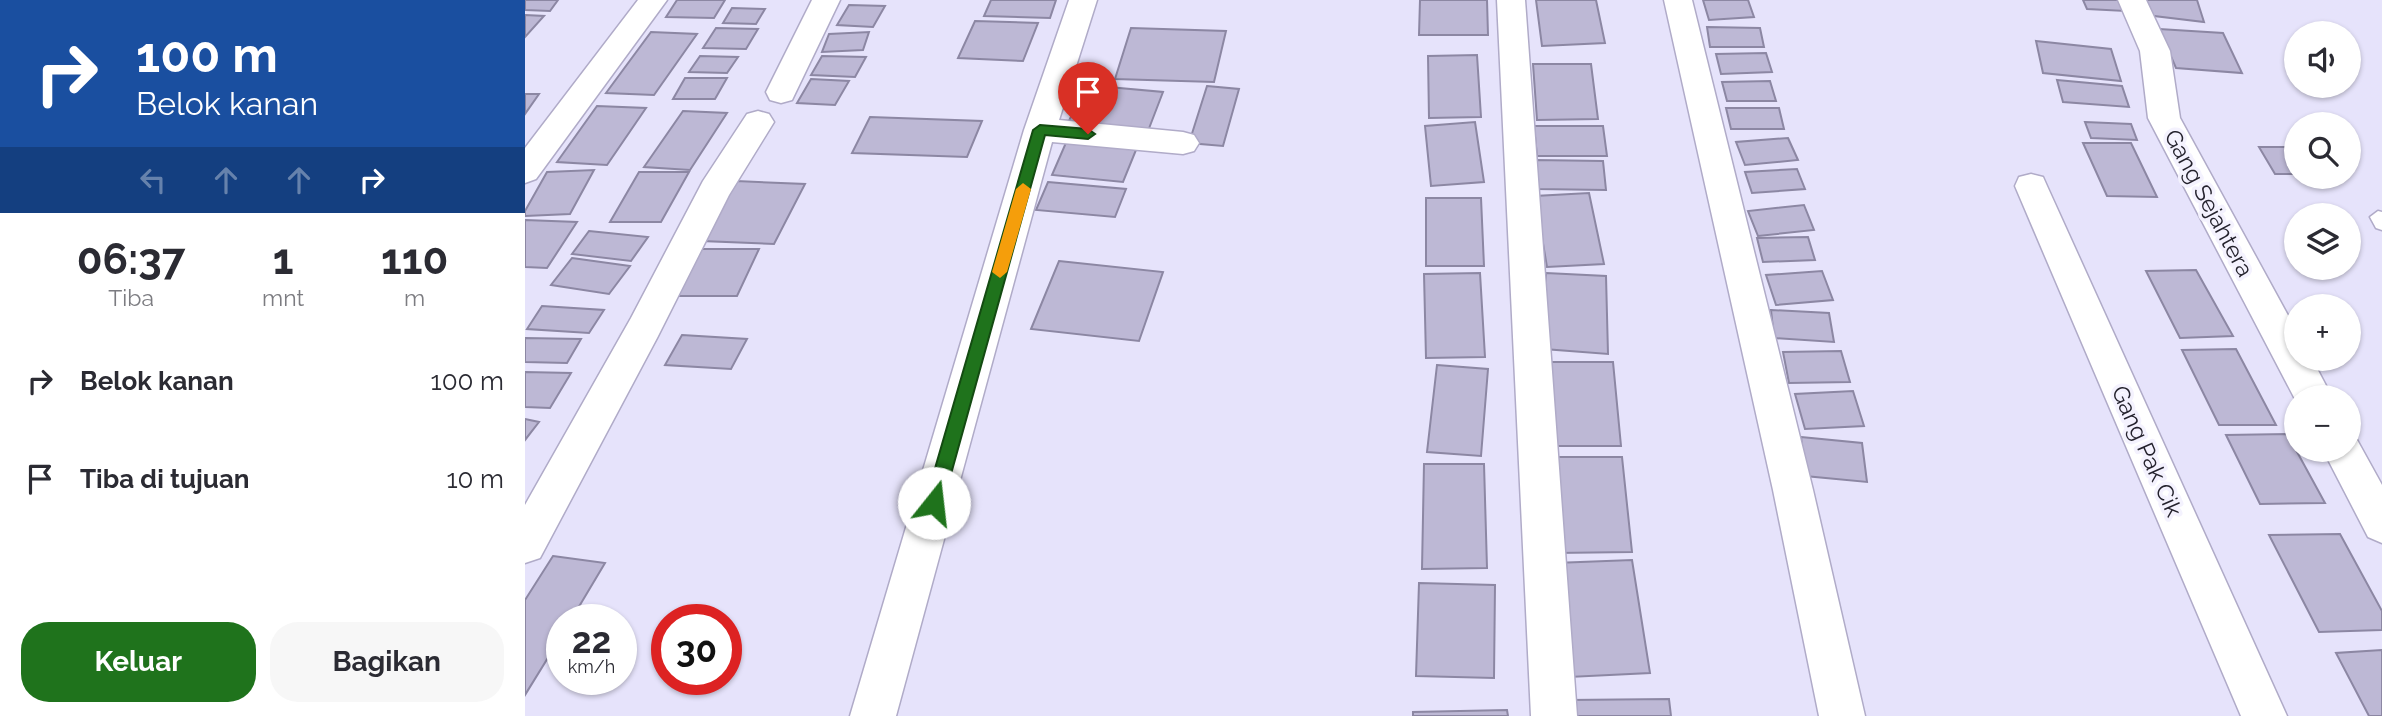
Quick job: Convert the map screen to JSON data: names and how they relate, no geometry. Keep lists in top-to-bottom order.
{
  "streets": {
    "street": ["Gang Sejahtera", "Gang Pak Cik"]
  },
  "page": {
    "turn": ["100 m", "Belok kanan"],
    "map_buttons": ["+", "−"],
    "eta": [
      "06:37",
      "Tiba",
      "1",
      "mnt",
      "110",
      "m"
    ],
    "list": [
      {
        "name": "Belok kanan",
        "value": "100 m"
      },
      {
        "name": "Tiba di tujuan",
        "value": "10 m"
      }
    ],
    "speed": "22 km/h",
    "limit": "30",
    "buttons": ["Keluar", "Bagikan"]
  }
}
